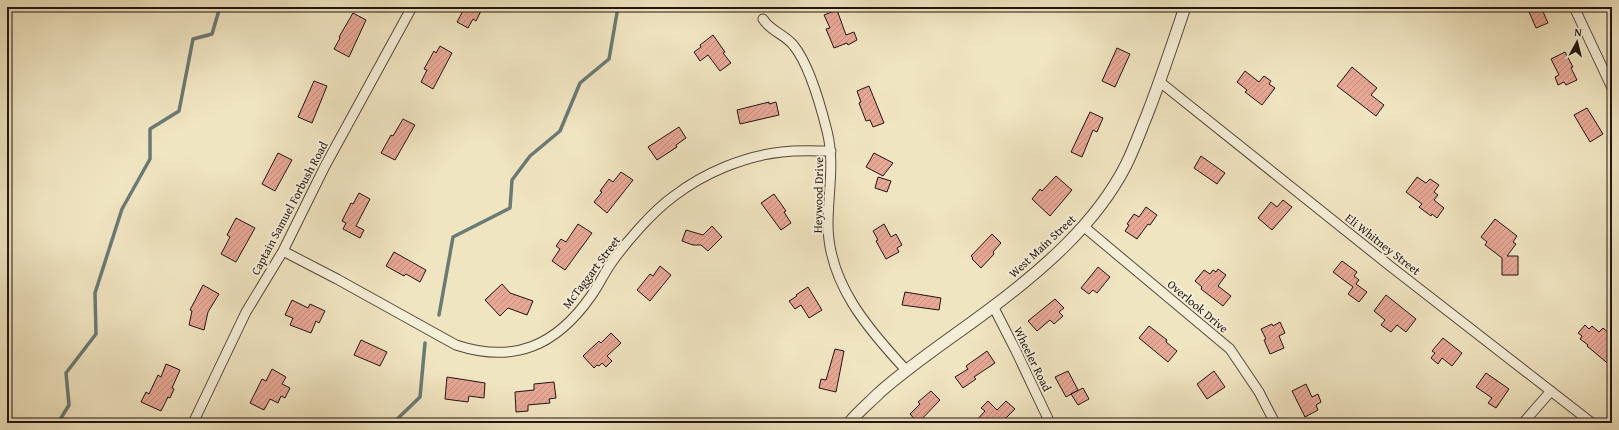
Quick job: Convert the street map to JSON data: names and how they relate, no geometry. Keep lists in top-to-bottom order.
{
  "streets": {
    "street": [
      "Heywood Drive",
      "Captain Samuel Forbush Road",
      "Eli Whitney Street",
      "West Main Street",
      "McTaggart Street",
      "Overlook Drive",
      "Wheeler Road"
    ]
  },
  "crossings": [
    ["Heywood Drive", "West Main Street"],
    ["Heywood Drive", "McTaggart Street"],
    ["Captain Samuel Forbush Road", "McTaggart Street"],
    ["Eli Whitney Street", "West Main Street"],
    ["West Main Street", "Overlook Drive"],
    ["West Main Street", "Wheeler Road"]
  ],
  "north": "top"
}
